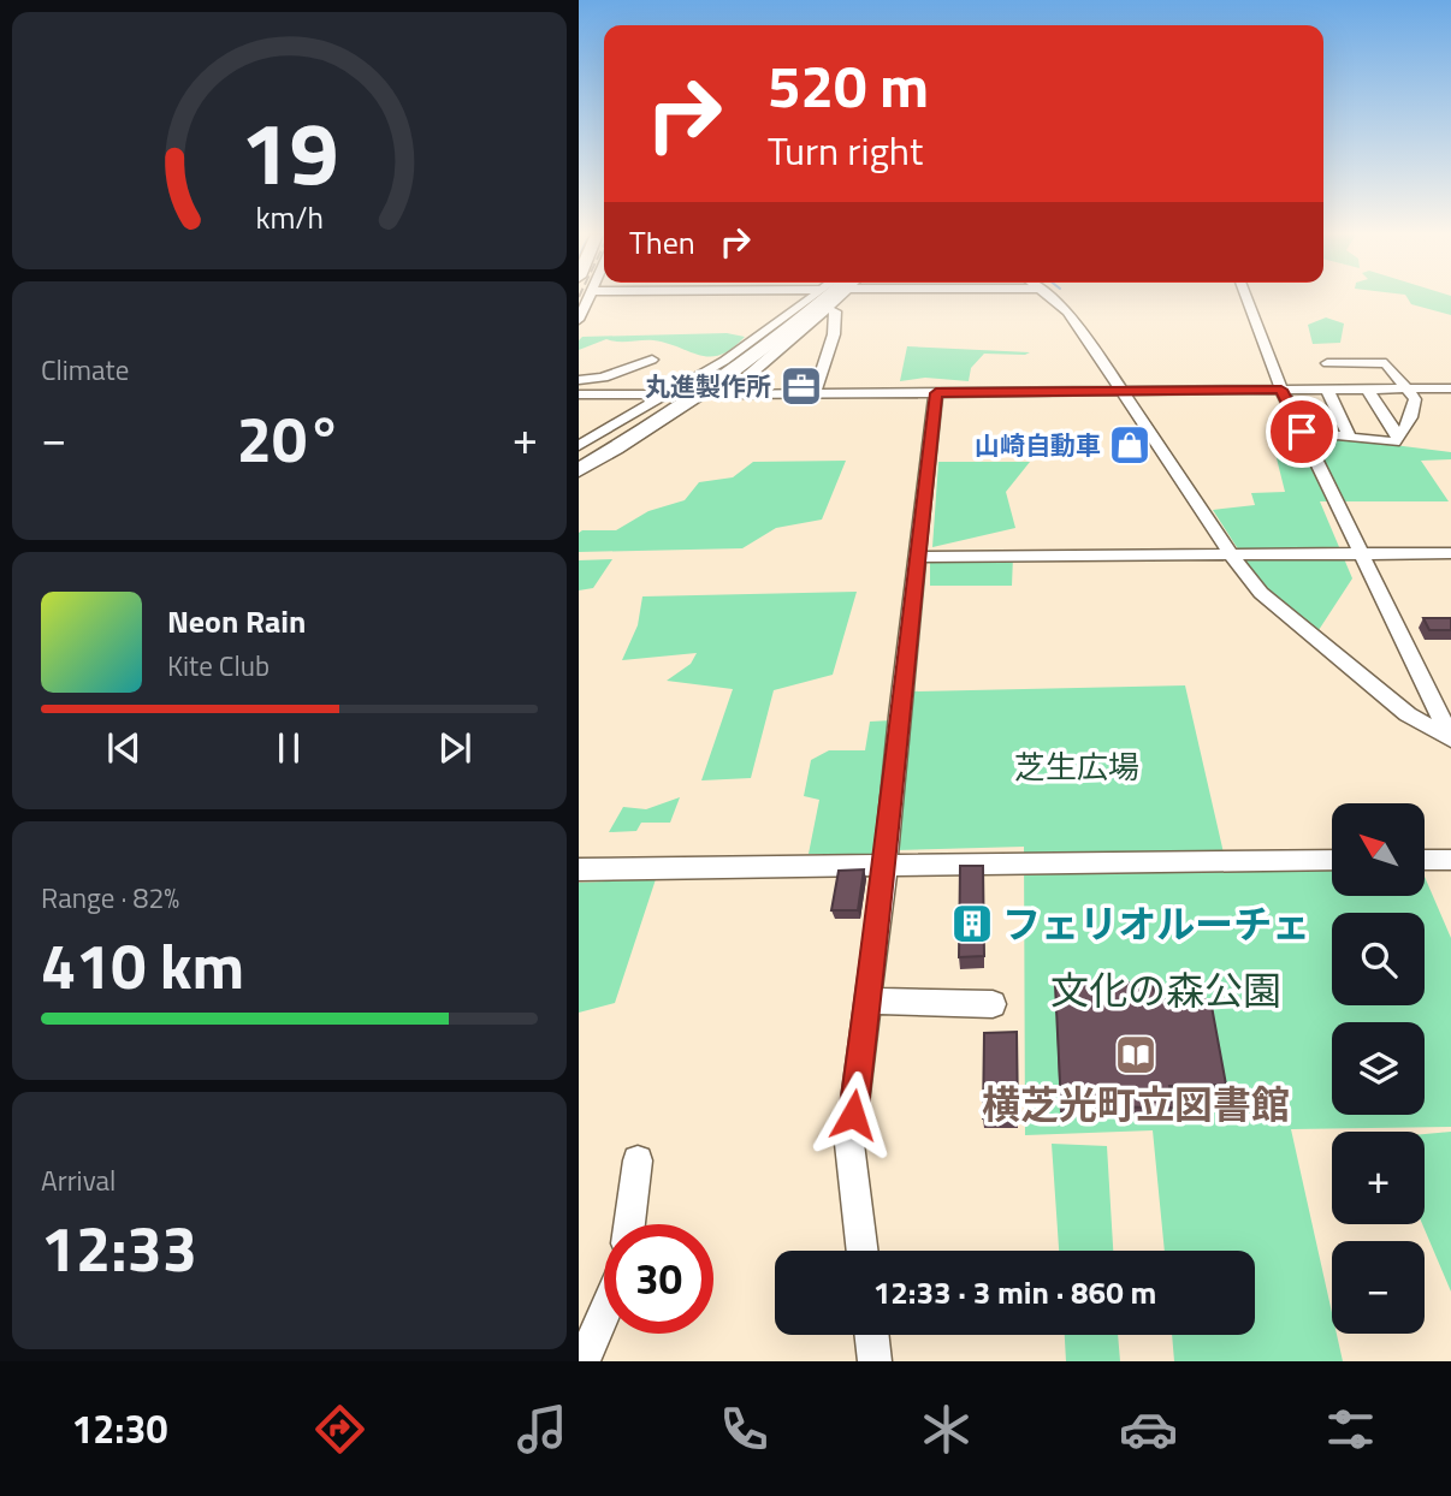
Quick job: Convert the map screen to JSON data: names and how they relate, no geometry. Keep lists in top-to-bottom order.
{
  "parks": ["芝生広場", "文化の森公園"],
  "places": {
    "office": ["丸進製作所"],
    "shop": ["山崎自動車"],
    "building": ["フェリオルーチェ"],
    "library": ["横芝光町立図書館"]
  },
  "north": "top left",
  "page": {
    "turn": ["520 m", "Turn right"],
    "then": "Then",
    "tile": [
      "Climate",
      ["Range · 82%", "410 km"],
      ["Arrival", "12:33"]
    ],
    "heat": ["−", "20°", "+"],
    "song": ["Neon Rain", "Kite Club"],
    "map_buttons": ["+", "−"],
    "limit": "30",
    "trip": "12:33 · 3 min · 860 m",
    "tabs": "12:30",
    "gauge": ["19", "km/h"]
  }
}
